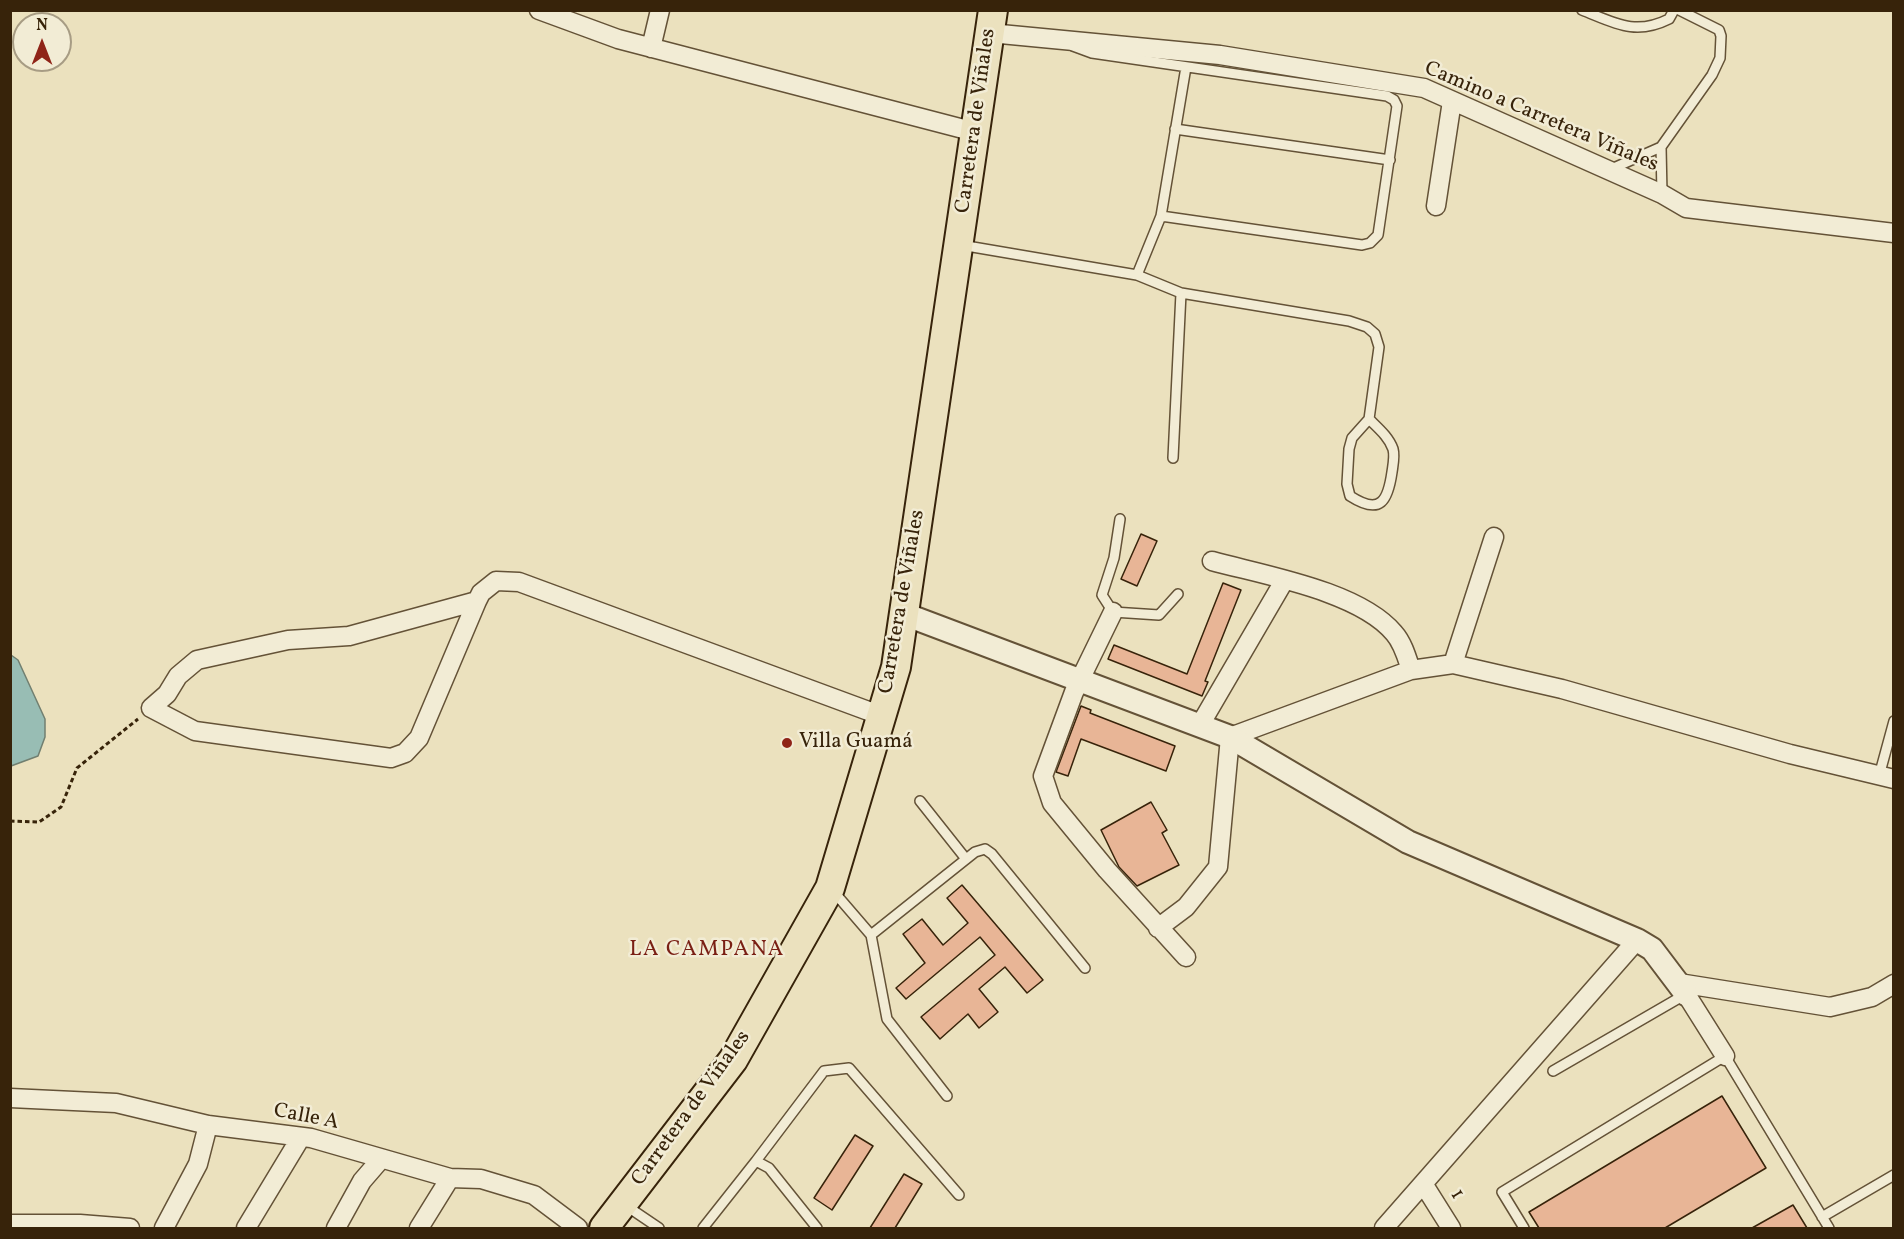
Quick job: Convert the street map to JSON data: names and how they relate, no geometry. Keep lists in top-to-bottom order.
{
  "streets": {
    "main road": ["Carretera de Viñales"],
    "street": ["Camino a Carretera Viñales", "Calle A", "1"]
  },
  "crossings": [
    ["Camino a Carretera Viñales", "Carretera de Viñales"]
  ],
  "districts": ["LA CAMPANA"],
  "places": ["Villa Guamá"],
  "north": "top"
}
